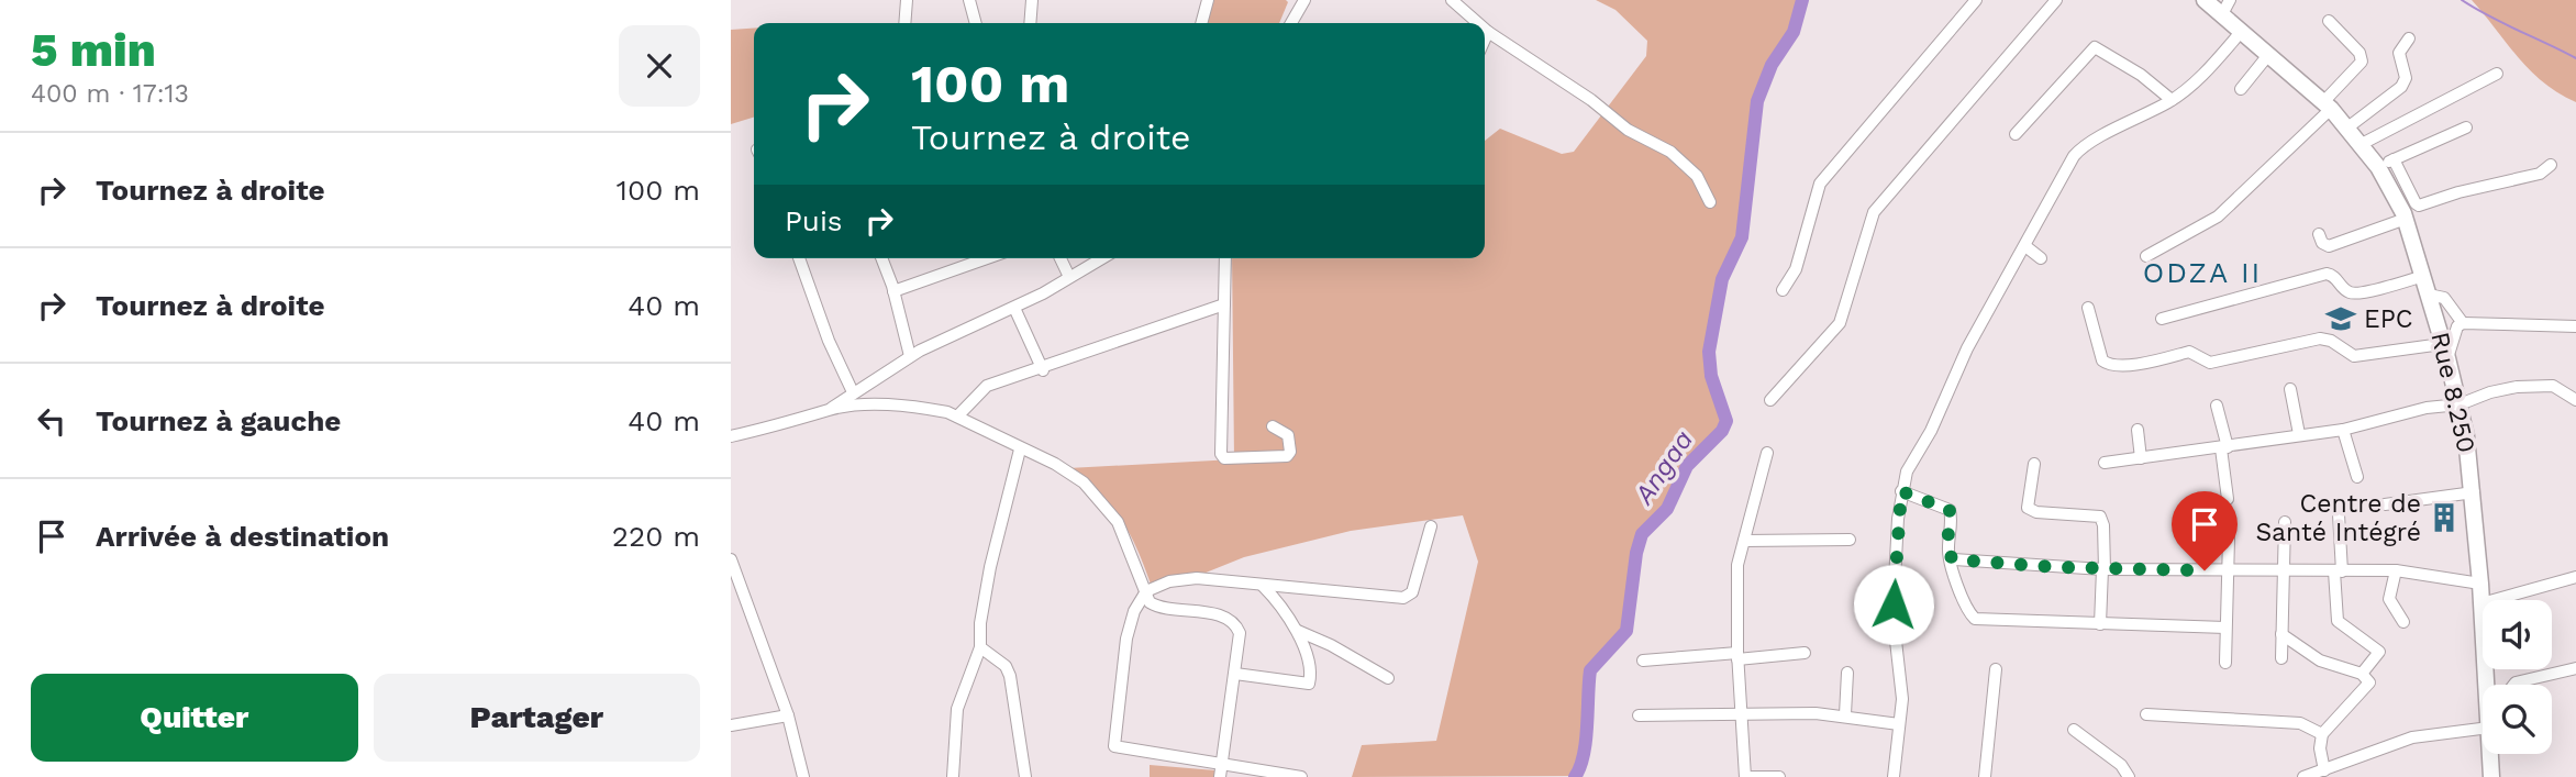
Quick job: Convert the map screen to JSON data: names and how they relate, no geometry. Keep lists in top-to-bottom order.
{
  "streets": {
    "highway": ["Rue 8.250"]
  },
  "districts": ["ODZA II"],
  "water": ["Angaa"],
  "places": {
    "school or university": ["EPC"],
    "building": ["Centre de Santé Intégré"]
  },
  "page": {
    "heading": ["5 min", "400 m · 17:13"],
    "turn": ["100 m", "Tournez à droite"],
    "list": [
      {
        "name": "Tournez à droite",
        "value": "100 m"
      },
      {
        "name": "Tournez à droite",
        "value": "40 m"
      },
      {
        "name": "Tournez à gauche",
        "value": "40 m"
      },
      {
        "name": "Arrivée à destination",
        "value": "220 m"
      }
    ],
    "then": "Puis",
    "buttons": ["Quitter", "Partager"]
  }
}
